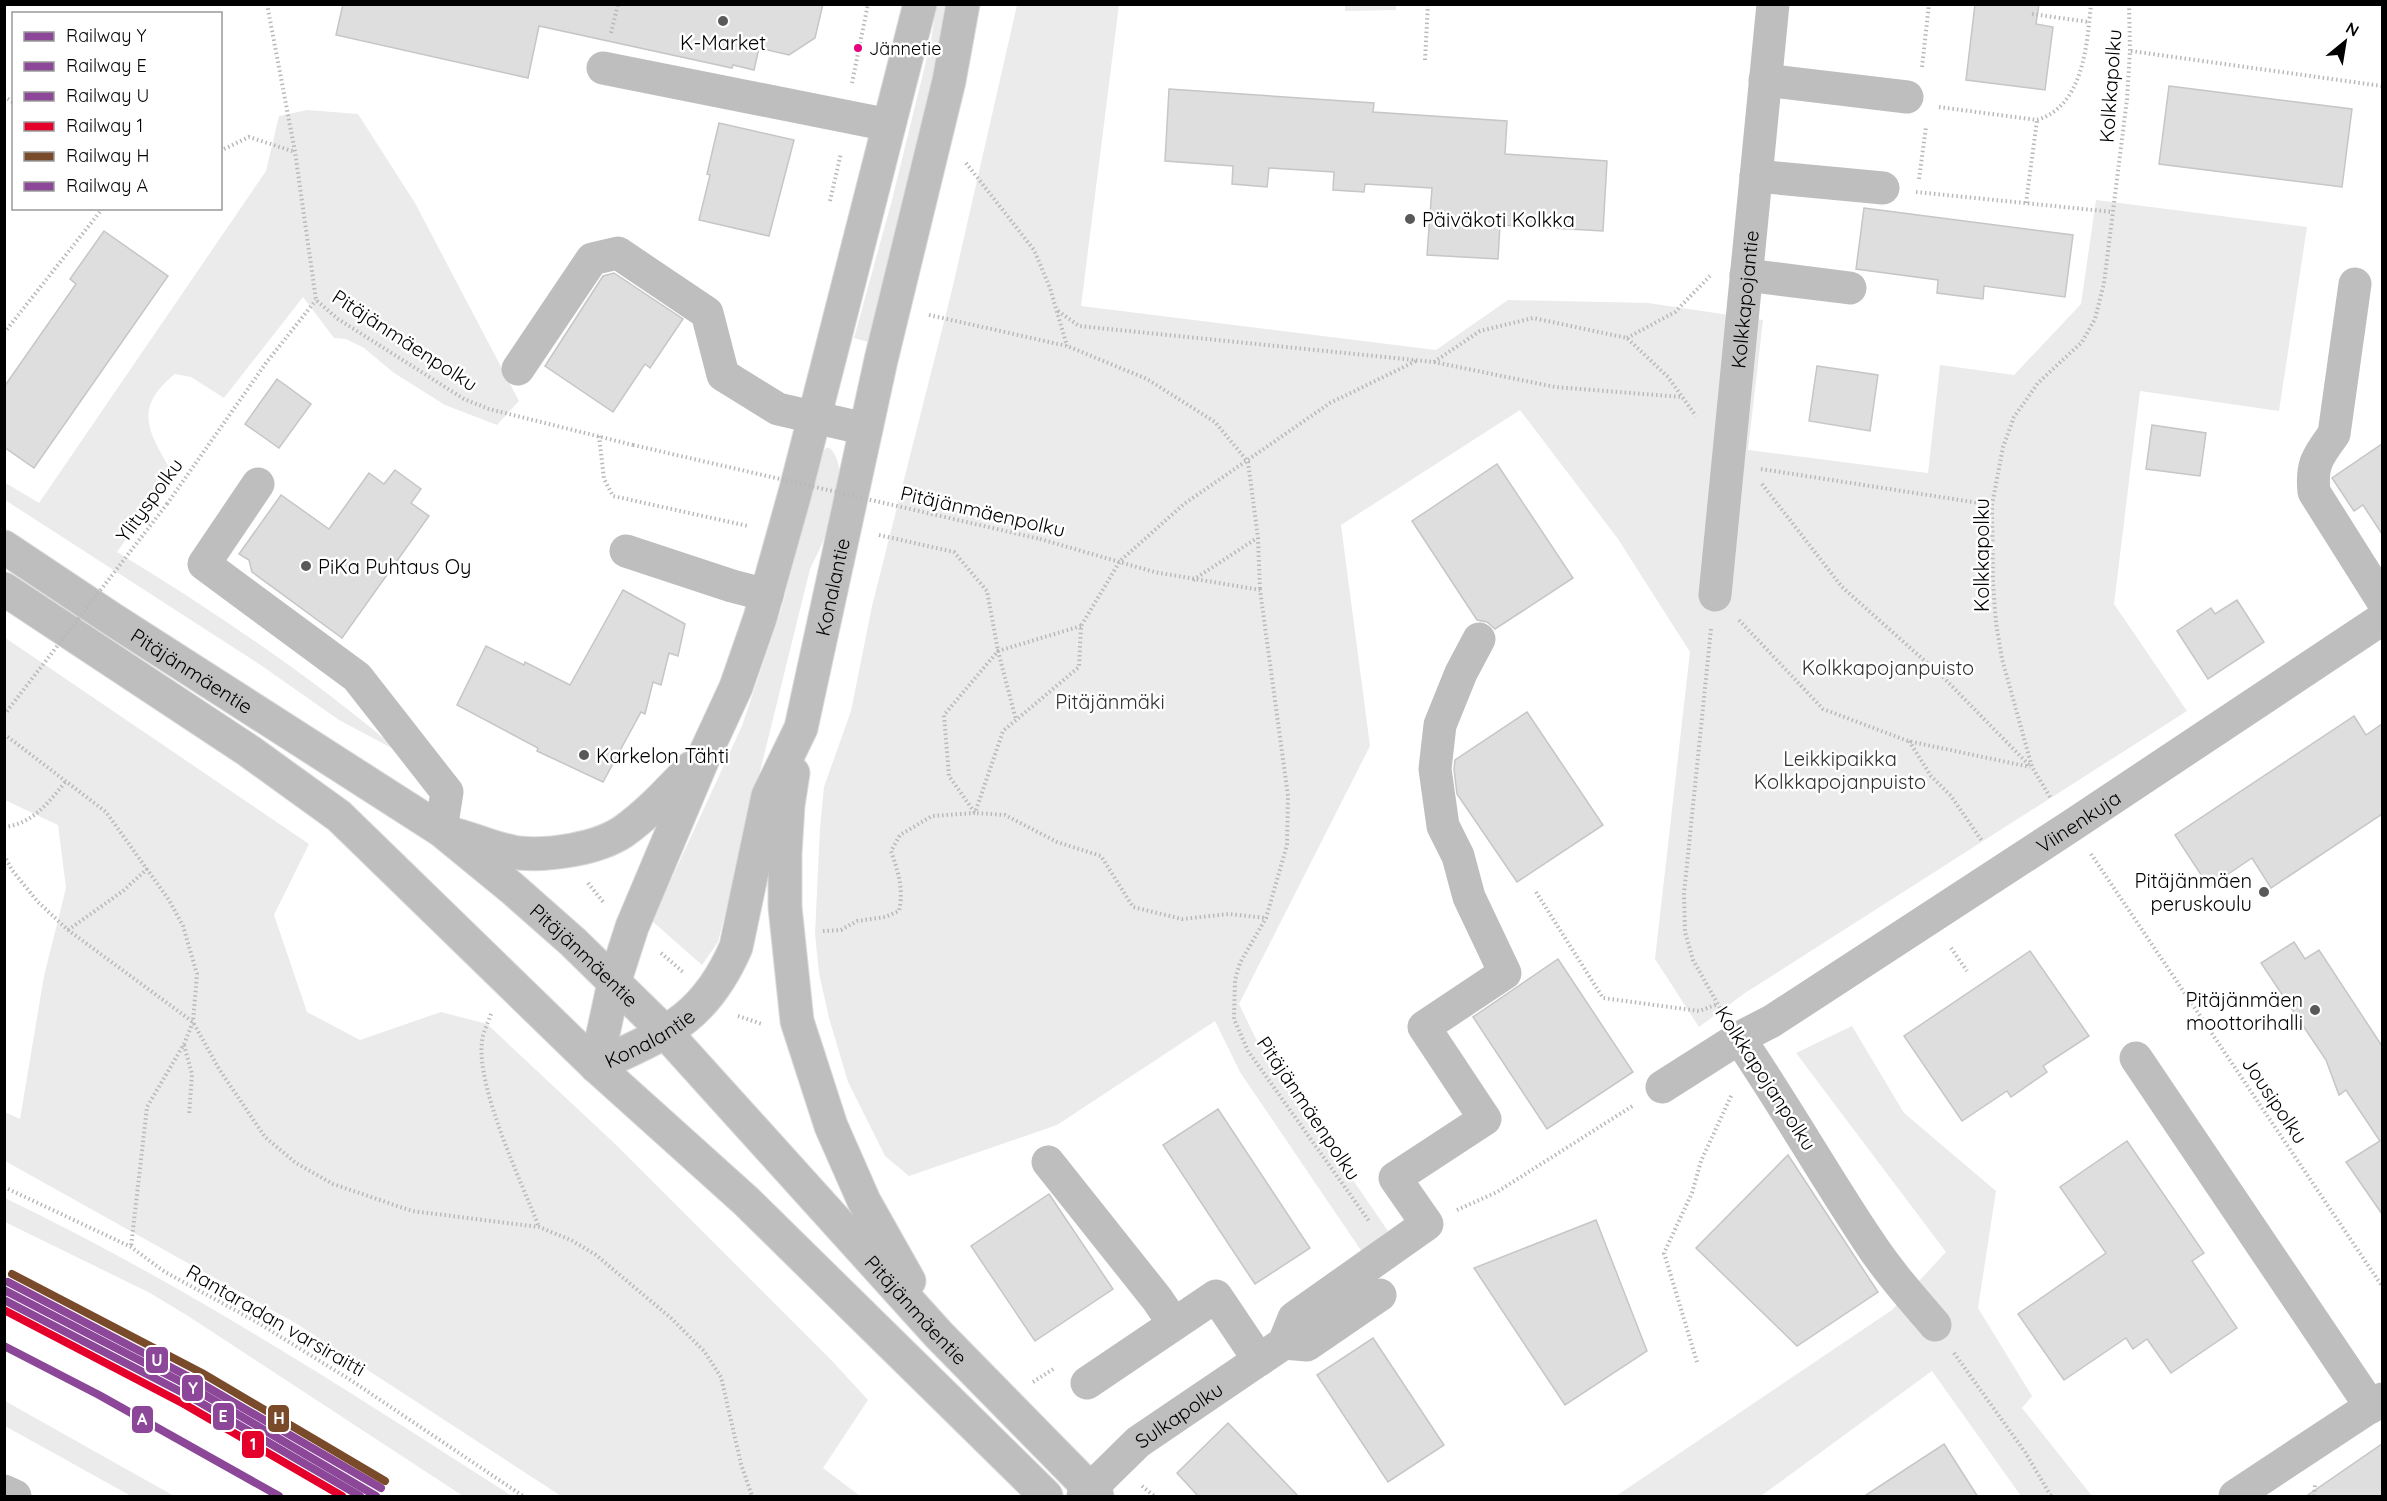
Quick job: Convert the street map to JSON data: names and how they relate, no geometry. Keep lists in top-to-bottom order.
{
  "streets": {
    "main road": [
      "Kolkkapojantie",
      "Konalantie",
      "Pitäjänmäentie",
      "Viinenkuja",
      "Kolkkapojanpolku",
      "Sulkapolku"
    ],
    "path": [
      "Kolkkapolku",
      "Pitäjänmäenpolku",
      "Ylityspolku",
      "Jousipolku",
      "Rantaradan varsiraitti"
    ]
  },
  "crossings": [
    ["Kolkkapojantie", "Kolkkapojanpolku"],
    ["Pitäjänmäenpolku", "Ylityspolku"],
    ["Konalantie", "Pitäjänmäentie"],
    ["Pitäjänmäentie", "Sulkapolku"],
    ["Viinenkuja", "Kolkkapojanpolku"]
  ],
  "parks": ["Kolkkapojanpuisto", "Pitäjänmäki", "Leikkipaikka Kolkkapojanpuisto"],
  "places": [
    "K-Market",
    "Jännetie",
    "Päiväkoti Kolkka",
    "PiKa Puhtaus Oy",
    "Karkelon Tähti",
    "Pitäjänmäen peruskoulu",
    "Pitäjänmäen moottorihalli"
  ],
  "lines": [
    "rail line H",
    "rail line U",
    "rail line Y",
    "rail line E",
    "rail line 1",
    "rail line A"
  ],
  "legend": [
    "Railway Y",
    "Railway E",
    "Railway U",
    "Railway 1",
    "Railway H",
    "Railway A"
  ],
  "north": "top right"
}
